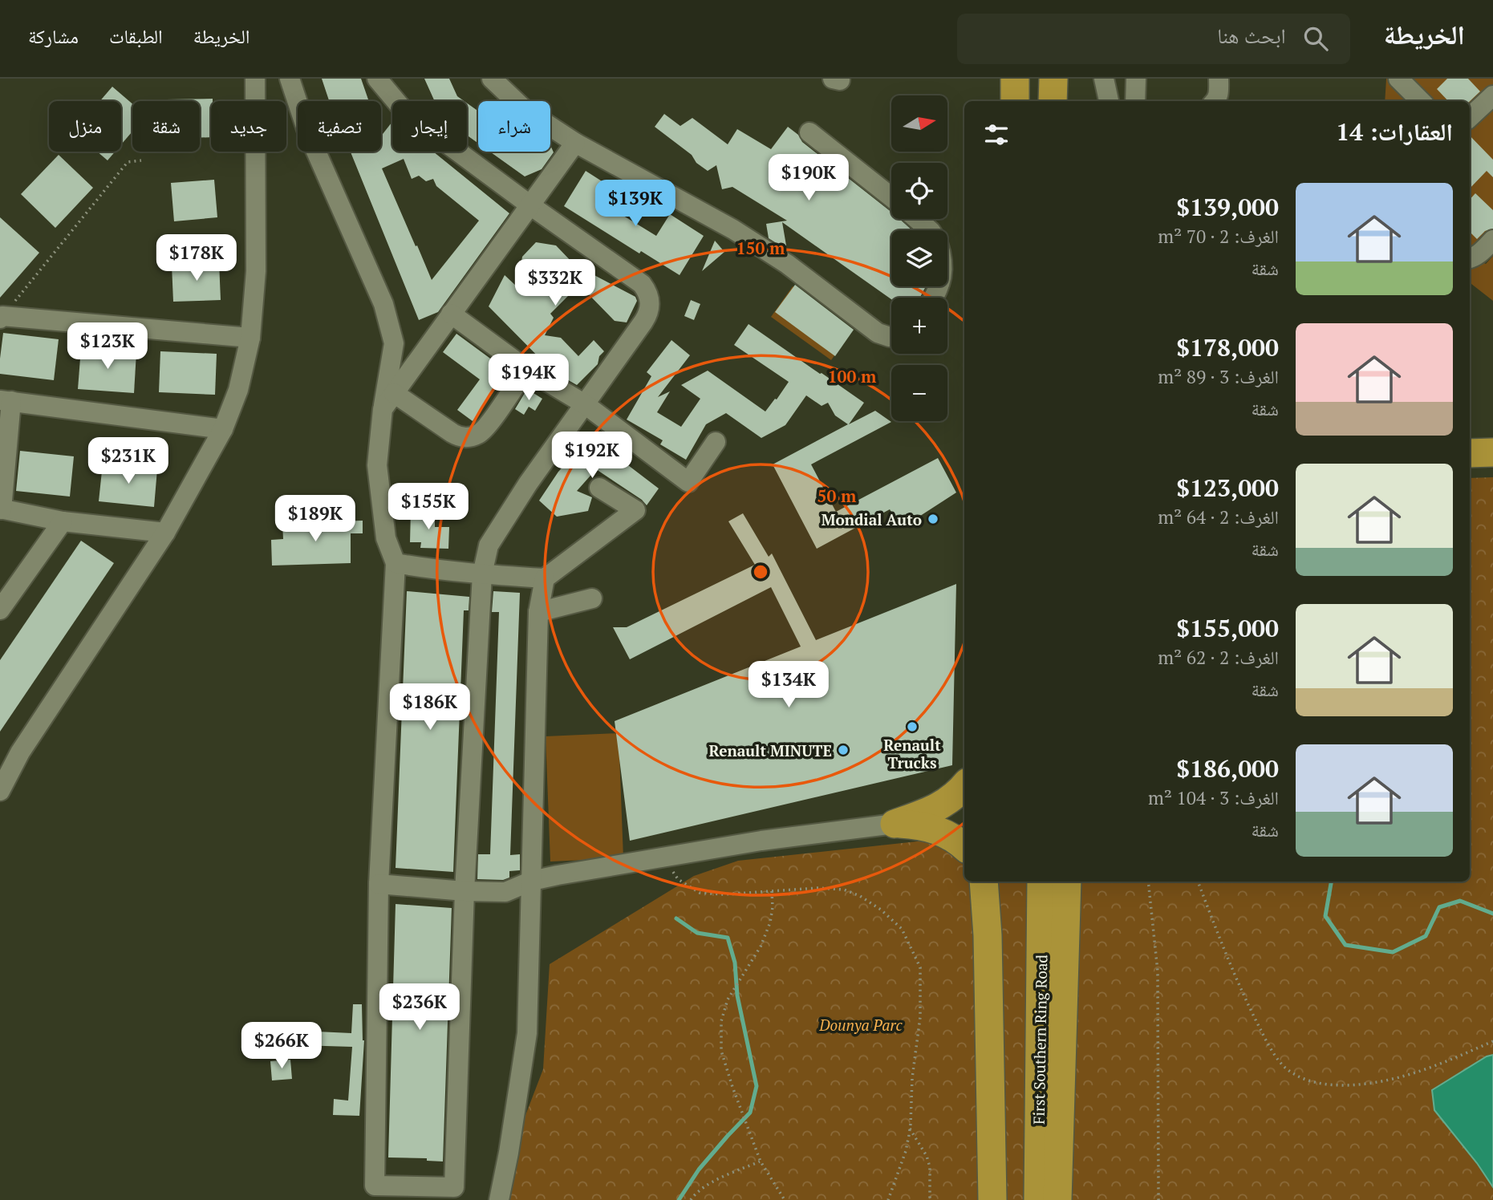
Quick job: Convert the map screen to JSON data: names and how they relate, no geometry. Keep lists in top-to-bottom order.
{
  "streets": {
    "highway": ["First Southern Ring Road"]
  },
  "parks": ["Dounya Parc"],
  "places": ["Mondial Auto", "Renault Trucks", "Renault MINUTE"],
  "north": "right",
  "page": {
    "header": "الخريطة",
    "search": "ابحث هنا",
    "nav": ["الخريطة", "الطبقات", "مشاركة"],
    "map_buttons": ["+", "−"],
    "chip": [
      "شراء",
      "إيجار",
      "تصفية",
      "جديد",
      "شقة",
      "منزل"
    ],
    "heading": "العقارات: 14",
    "price": [
      "$190K",
      "$139K",
      "$178K",
      "$332K",
      "$123K",
      "$194K",
      "$192K",
      "$231K",
      "$155K",
      "$189K",
      "$134K",
      "$186K",
      "$236K",
      "$266K"
    ],
    "list": [
      {
        "name": "$139,000",
        "note": "الغرف: 2 · 70 m² · شقة"
      },
      {
        "name": "$178,000",
        "note": "الغرف: 3 · 89 m² · شقة"
      },
      {
        "name": "$123,000",
        "note": "الغرف: 2 · 64 m² · شقة"
      },
      {
        "name": "$155,000",
        "note": "الغرف: 2 · 62 m² · شقة"
      },
      {
        "name": "$186,000",
        "note": "الغرف: 3 · 104 m² · شقة"
      }
    ]
  },
  "rings": ["150 m", "100 m", "50 m"]
}
